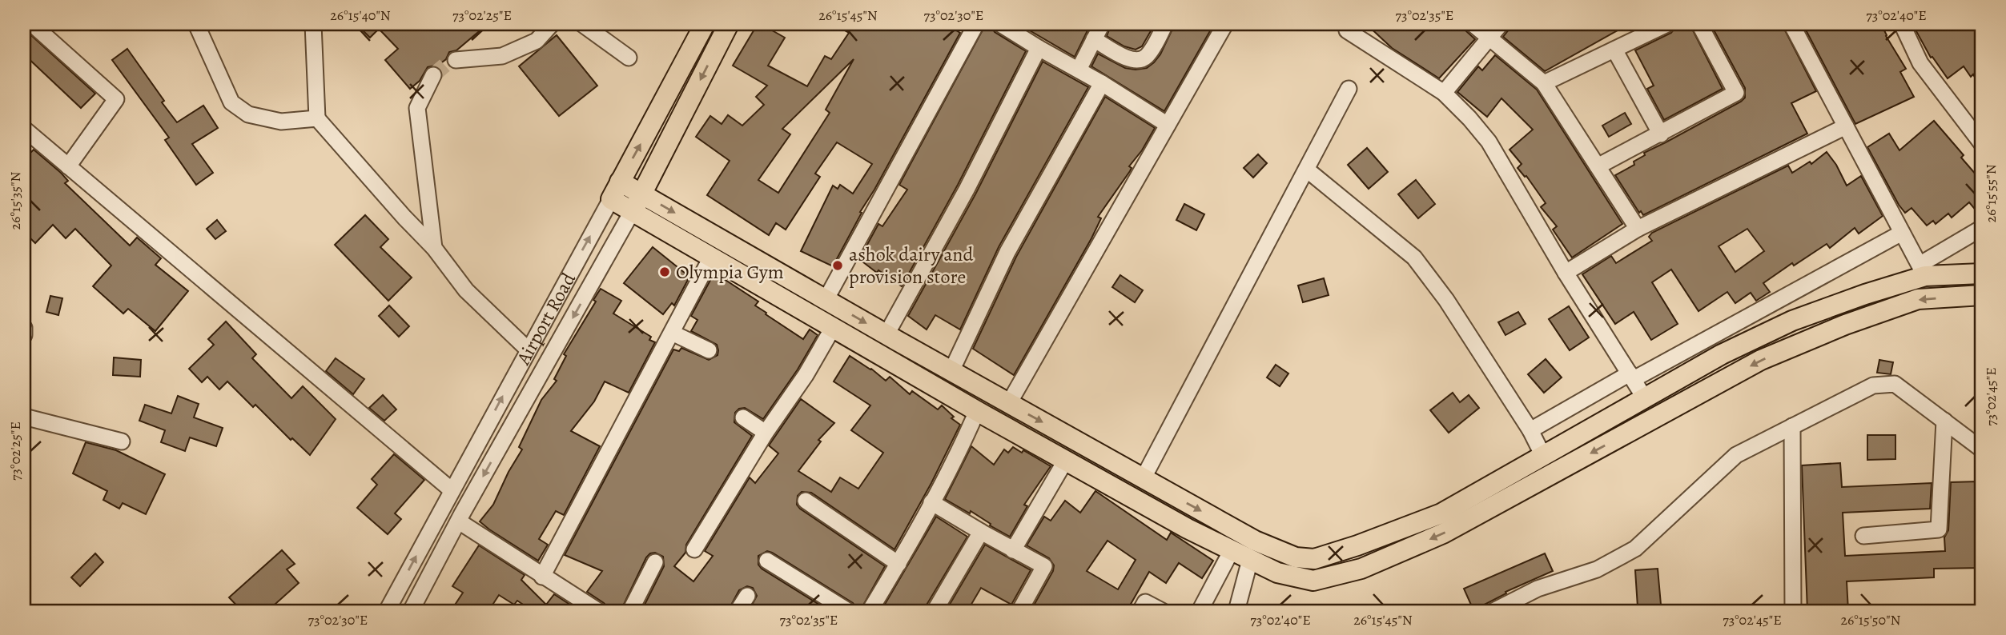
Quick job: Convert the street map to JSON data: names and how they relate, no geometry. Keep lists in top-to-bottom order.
{
  "streets": {
    "main road": ["Airport Road"]
  },
  "places": ["ashok dairy and provision store", "Olympia Gym"],
  "coordinates": [
    "26°15'40\"N",
    "73°02'25\"E",
    "26°15'45\"N",
    "73°02'30\"E",
    "73°02'35\"E",
    "73°02'40\"E",
    "26°15'55\"N",
    "26°15'35\"N",
    "73°02'45\"E",
    "26°15'50\"N"
  ]
}
